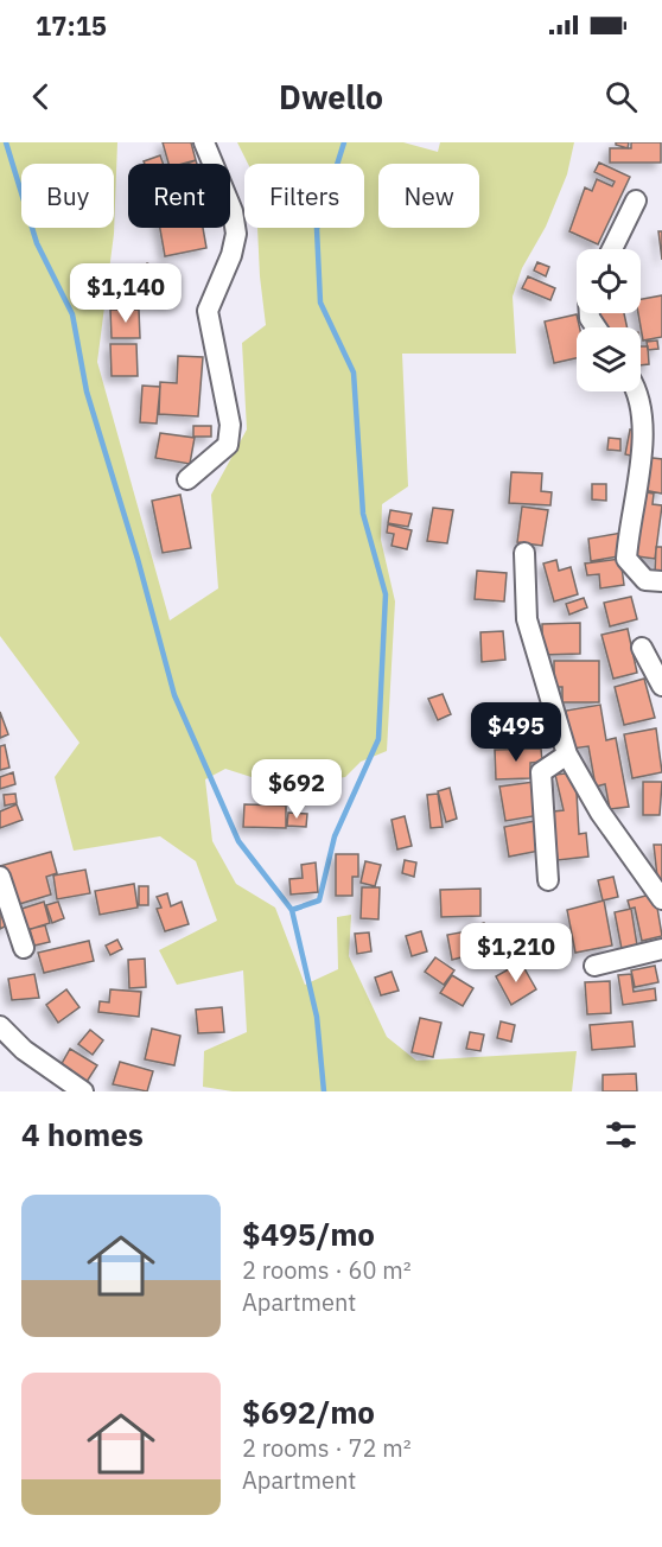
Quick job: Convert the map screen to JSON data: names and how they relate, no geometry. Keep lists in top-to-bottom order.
{
  "page": {
    "status": "17:15",
    "header": "Dwello",
    "chip": [
      "Buy",
      "Rent",
      "Filters",
      "New"
    ],
    "price": [
      "$1,140",
      "$495",
      "$692",
      "$1,210"
    ],
    "heading": "4 homes",
    "list": [
      {
        "name": "$495/mo",
        "note": "2 rooms · 60 m² · Apartment"
      },
      {
        "name": "$692/mo",
        "note": "2 rooms · 72 m² · Apartment"
      }
    ]
  }
}
